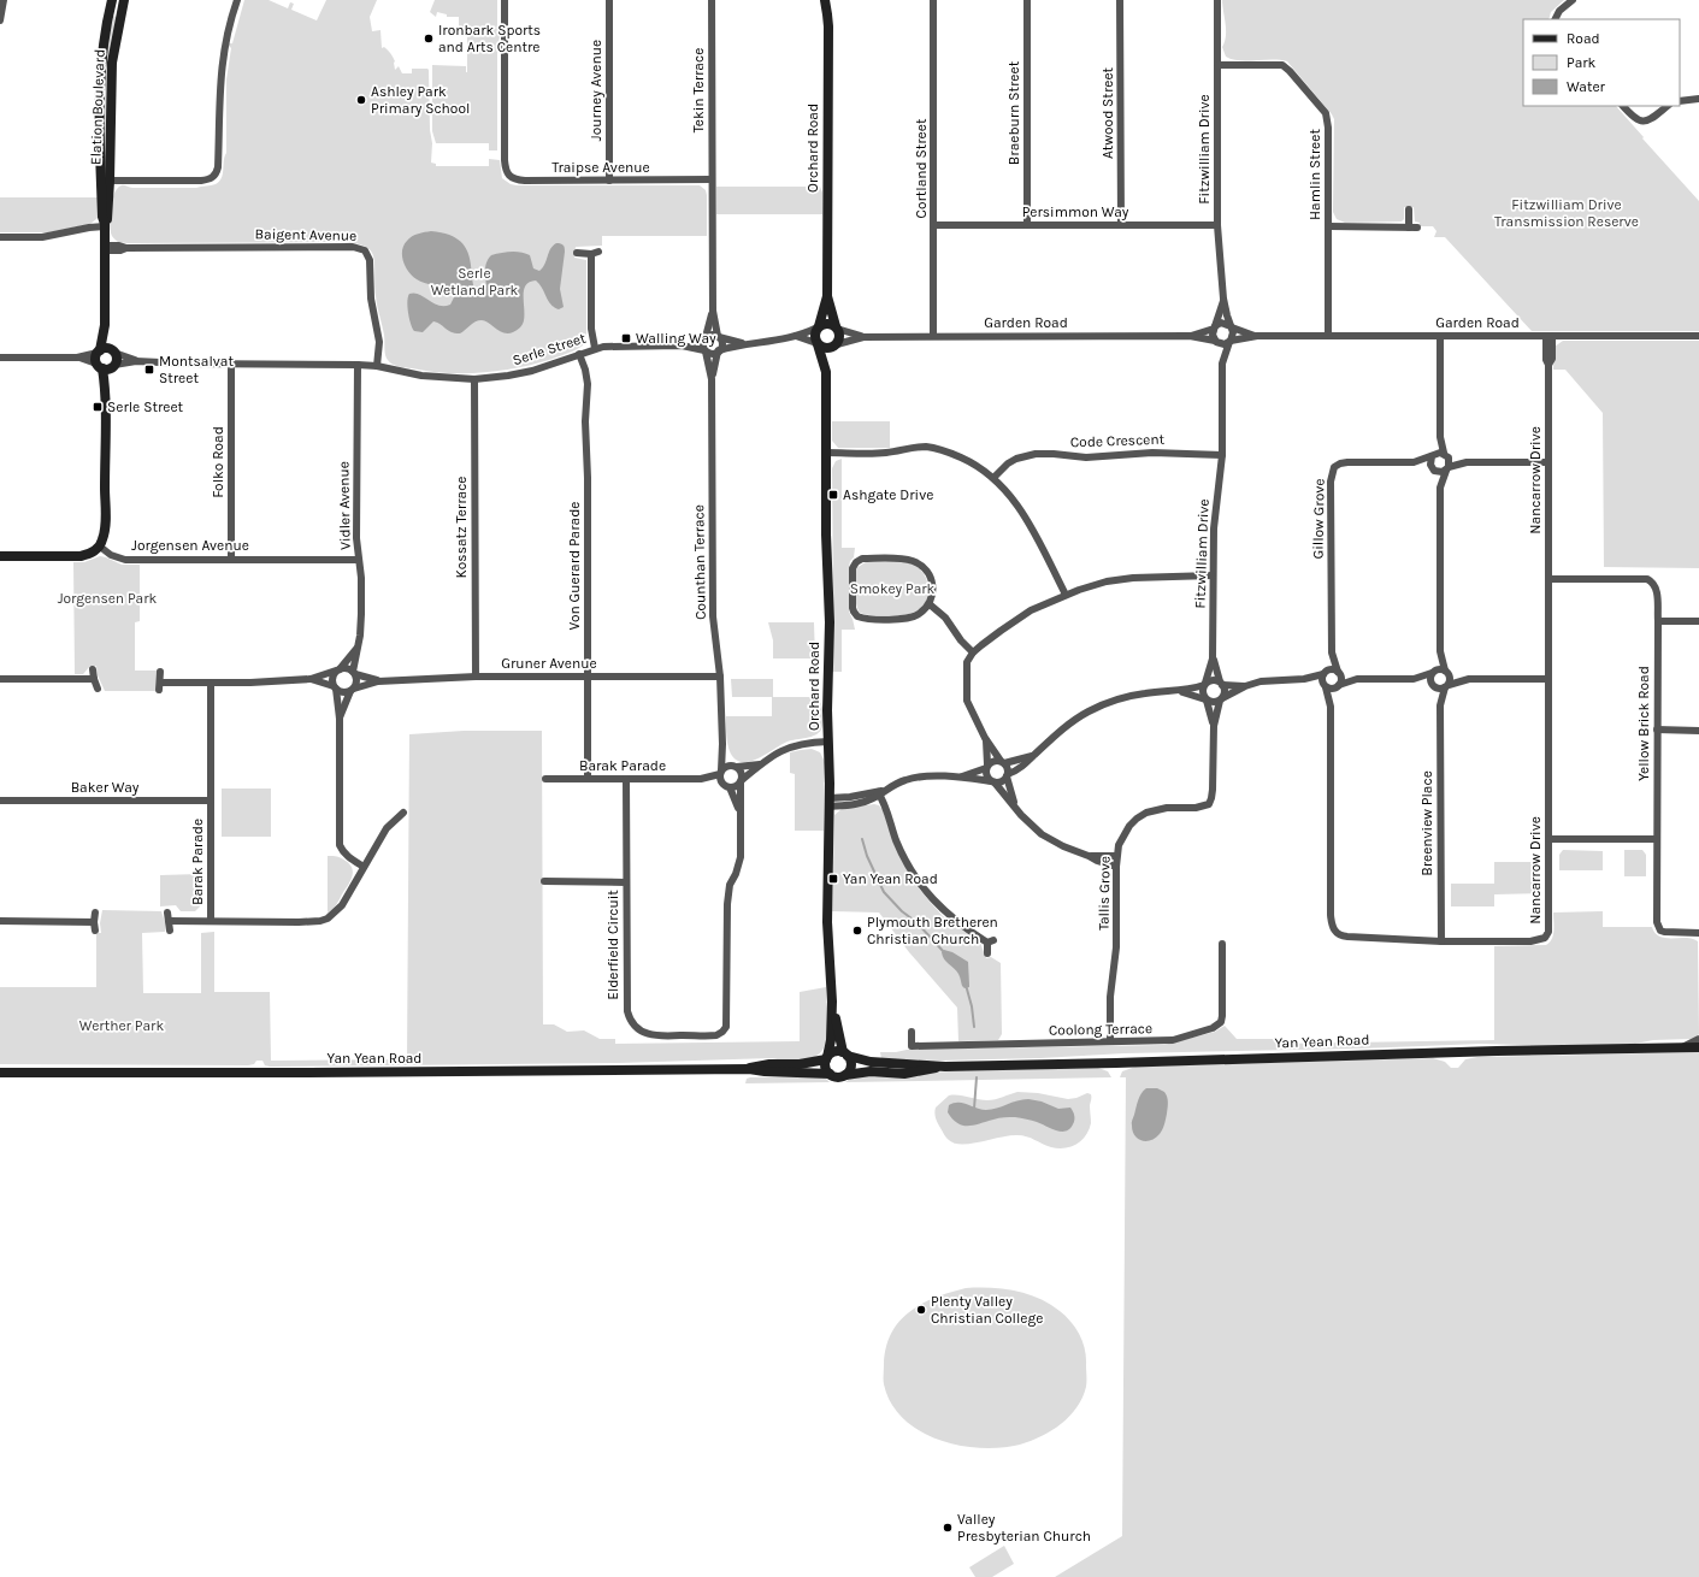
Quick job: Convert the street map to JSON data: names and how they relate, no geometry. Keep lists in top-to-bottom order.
{
  "streets": {
    "street": [
      "Journey Avenue",
      "Tekin Terrace",
      "Elation Boulevard",
      "Braeburn Street",
      "Atwood Street",
      "Orchard Road",
      "Fitzwilliam Drive",
      "Traipse Avenue",
      "Cortland Street",
      "Hamlin Street",
      "Persimmon Way",
      "Baigent Avenue",
      "Garden Road",
      "Serle Street",
      "Code Crescent",
      "Folko Road",
      "Nancarrow Drive",
      "Vidler Avenue",
      "Gillow Grove",
      "Kossatz Terrace",
      "Jorgensen Avenue",
      "Counthan Terrace",
      "Von Guerard Parade",
      "Gruner Avenue",
      "Yellow Brick Road",
      "Barak Parade",
      "Baker Way",
      "Breenview Place",
      "Tallis Grove",
      "Elderfield Circuit",
      "Coolong Terrace",
      "Yan Yean Road"
    ]
  },
  "crossings": [
    ["Journey Avenue", "Traipse Avenue"],
    ["Tekin Terrace", "Traipse Avenue"],
    ["Braeburn Street", "Persimmon Way"],
    ["Atwood Street", "Persimmon Way"],
    ["Orchard Road", "Garden Road"],
    ["Orchard Road", "Yan Yean Road"],
    ["Fitzwilliam Drive", "Hamlin Street"],
    ["Fitzwilliam Drive", "Persimmon Way"],
    ["Fitzwilliam Drive", "Garden Road"],
    ["Fitzwilliam Drive", "Code Crescent"],
    ["Fitzwilliam Drive", "Tallis Grove"],
    ["Cortland Street", "Persimmon Way"],
    ["Cortland Street", "Garden Road"],
    ["Hamlin Street", "Garden Road"],
    ["Baigent Avenue", "Serle Street"],
    ["Garden Road", "Nancarrow Drive"],
    ["Serle Street", "Folko Road"],
    ["Serle Street", "Vidler Avenue"],
    ["Serle Street", "Kossatz Terrace"],
    ["Serle Street", "Counthan Terrace"],
    ["Serle Street", "Von Guerard Parade"],
    ["Folko Road", "Jorgensen Avenue"],
    ["Nancarrow Drive", "Gillow Grove"],
    ["Nancarrow Drive", "Yellow Brick Road"],
    ["Nancarrow Drive", "Breenview Place"],
    ["Vidler Avenue", "Jorgensen Avenue"],
    ["Vidler Avenue", "Gruner Avenue"],
    ["Kossatz Terrace", "Gruner Avenue"],
    ["Counthan Terrace", "Gruner Avenue"],
    ["Counthan Terrace", "Barak Parade"],
    ["Counthan Terrace", "Elderfield Circuit"],
    ["Von Guerard Parade", "Gruner Avenue"],
    ["Von Guerard Parade", "Barak Parade"],
    ["Barak Parade", "Baker Way"],
    ["Barak Parade", "Elderfield Circuit"],
    ["Tallis Grove", "Coolong Terrace"]
  ],
  "parks": [
    "Fitzwilliam Drive Transmission Reserve",
    "Serle Wetland Park",
    "Smokey Park",
    "Jorgensen Park",
    "Werther Park"
  ],
  "places": {
    "other": [
      "Ironbark Sports and Arts Centre",
      "Ashley Park Primary School",
      "Plymouth Bretheren Christian Church",
      "Plenty Valley Christian College",
      "Valley Presbyterian Church"
    ],
    "transit": [
      "Walling Way",
      "Montsalvat Street",
      "Serle Street",
      "Ashgate Drive",
      "Yan Yean Road"
    ]
  },
  "legend": ["Road", "Park", "Water"]
}
